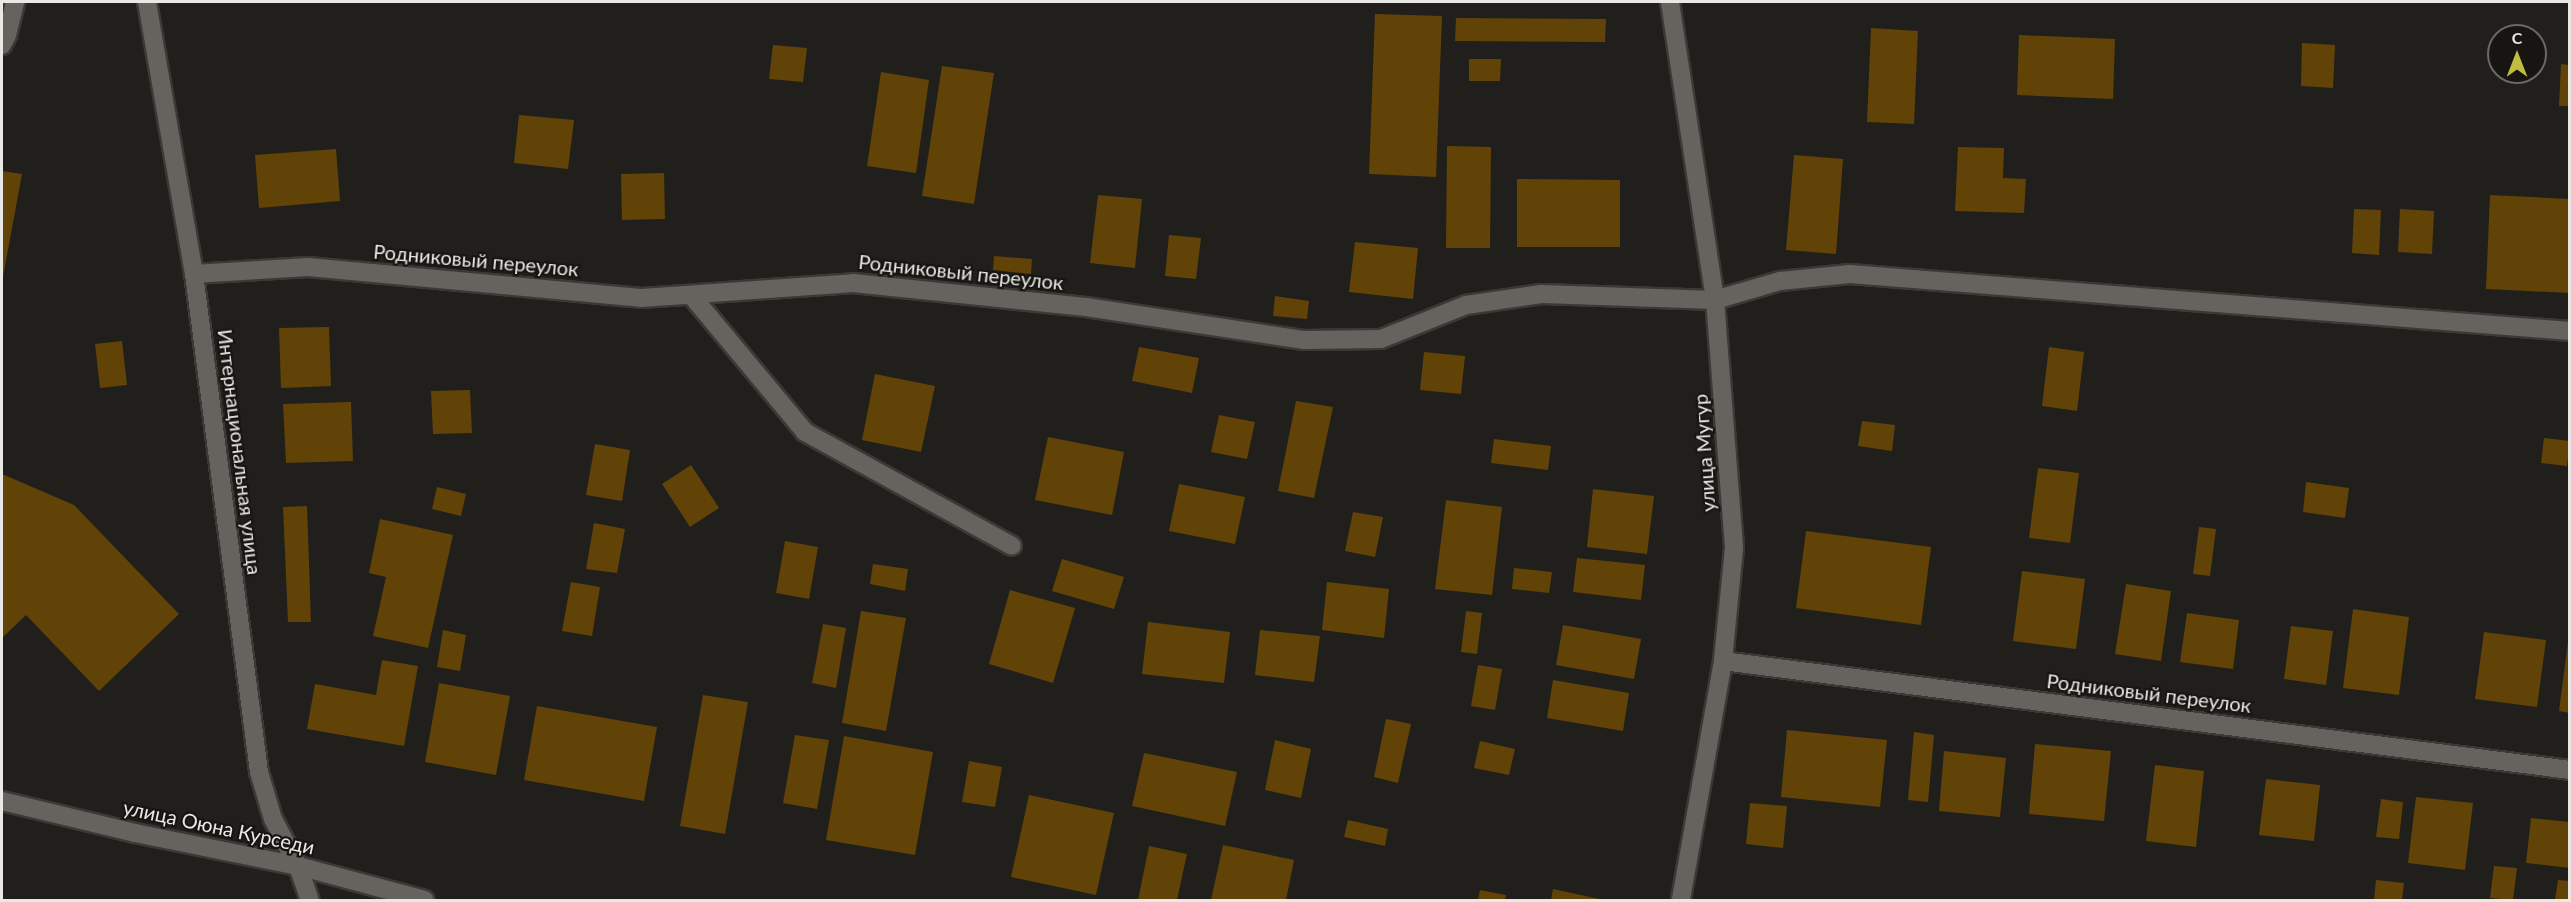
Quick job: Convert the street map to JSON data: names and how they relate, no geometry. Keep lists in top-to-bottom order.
{
  "streets": {
    "street": [
      "Родниковый переулок",
      "Интернациональная улица",
      "улица Мугур",
      "улица Оюна Курседи"
    ]
  },
  "crossings": [
    ["Родниковый переулок", "Интернациональная улица"],
    ["Родниковый переулок", "улица Мугур"],
    ["Интернациональная улица", "улица Оюна Курседи"]
  ],
  "north": "top"
}
